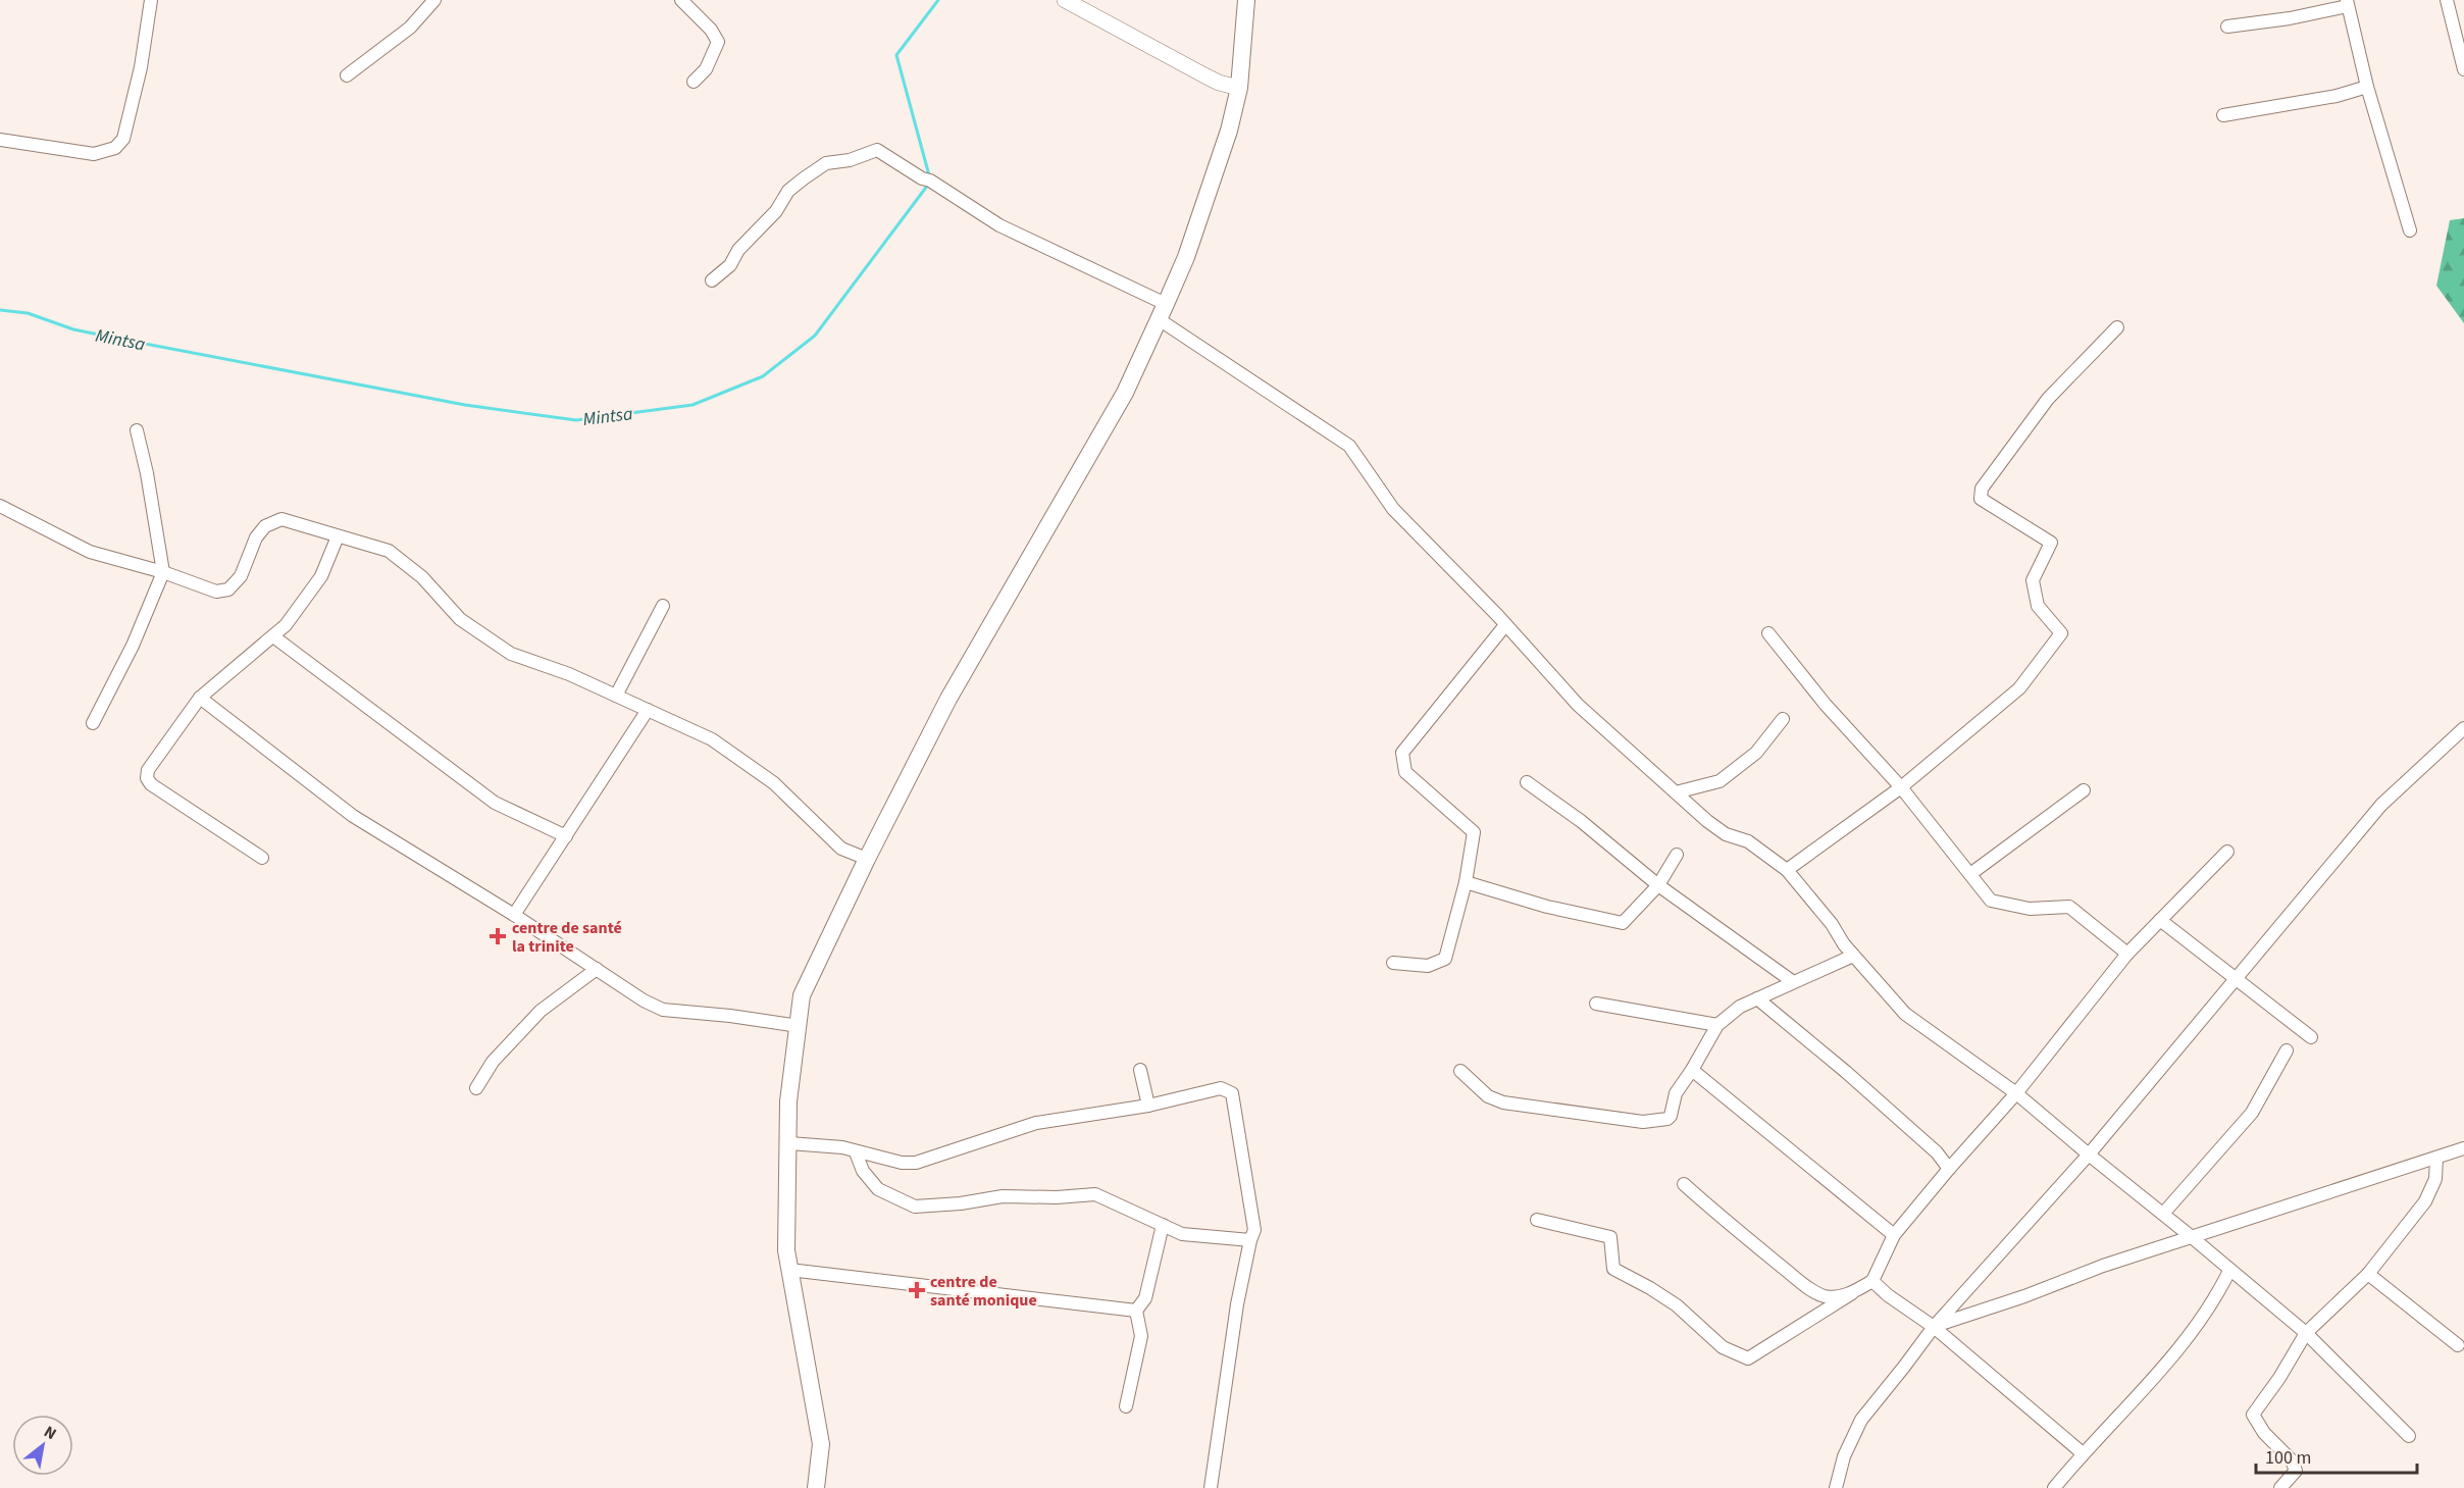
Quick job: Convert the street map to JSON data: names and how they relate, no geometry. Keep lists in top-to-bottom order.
{
  "water": ["Mintsa"],
  "places": {
    "health": ["centre de santé la trinite", "centre de santé monique"]
  },
  "scale_bar": "100 m",
  "north": "top right"
}
